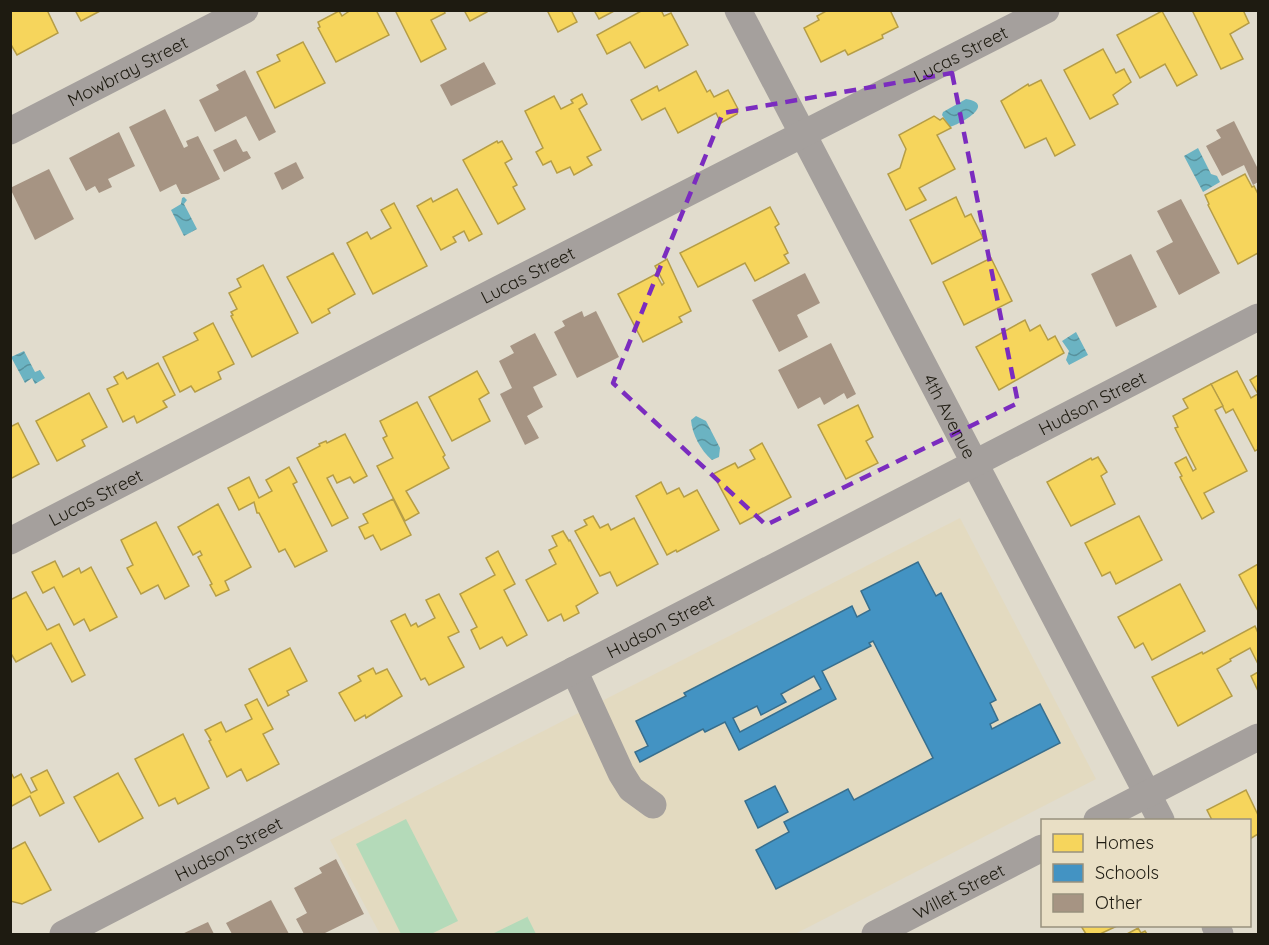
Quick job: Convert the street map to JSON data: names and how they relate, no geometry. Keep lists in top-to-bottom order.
{
  "streets": {
    "street": [
      "Lucas Street",
      "Mowbray Street",
      "Hudson Street",
      "4th Avenue",
      "Willet Street"
    ]
  },
  "crossings": [
    ["Lucas Street", "4th Avenue"],
    ["Hudson Street", "4th Avenue"]
  ],
  "legend": ["Homes", "Schools", "Other"]
}
